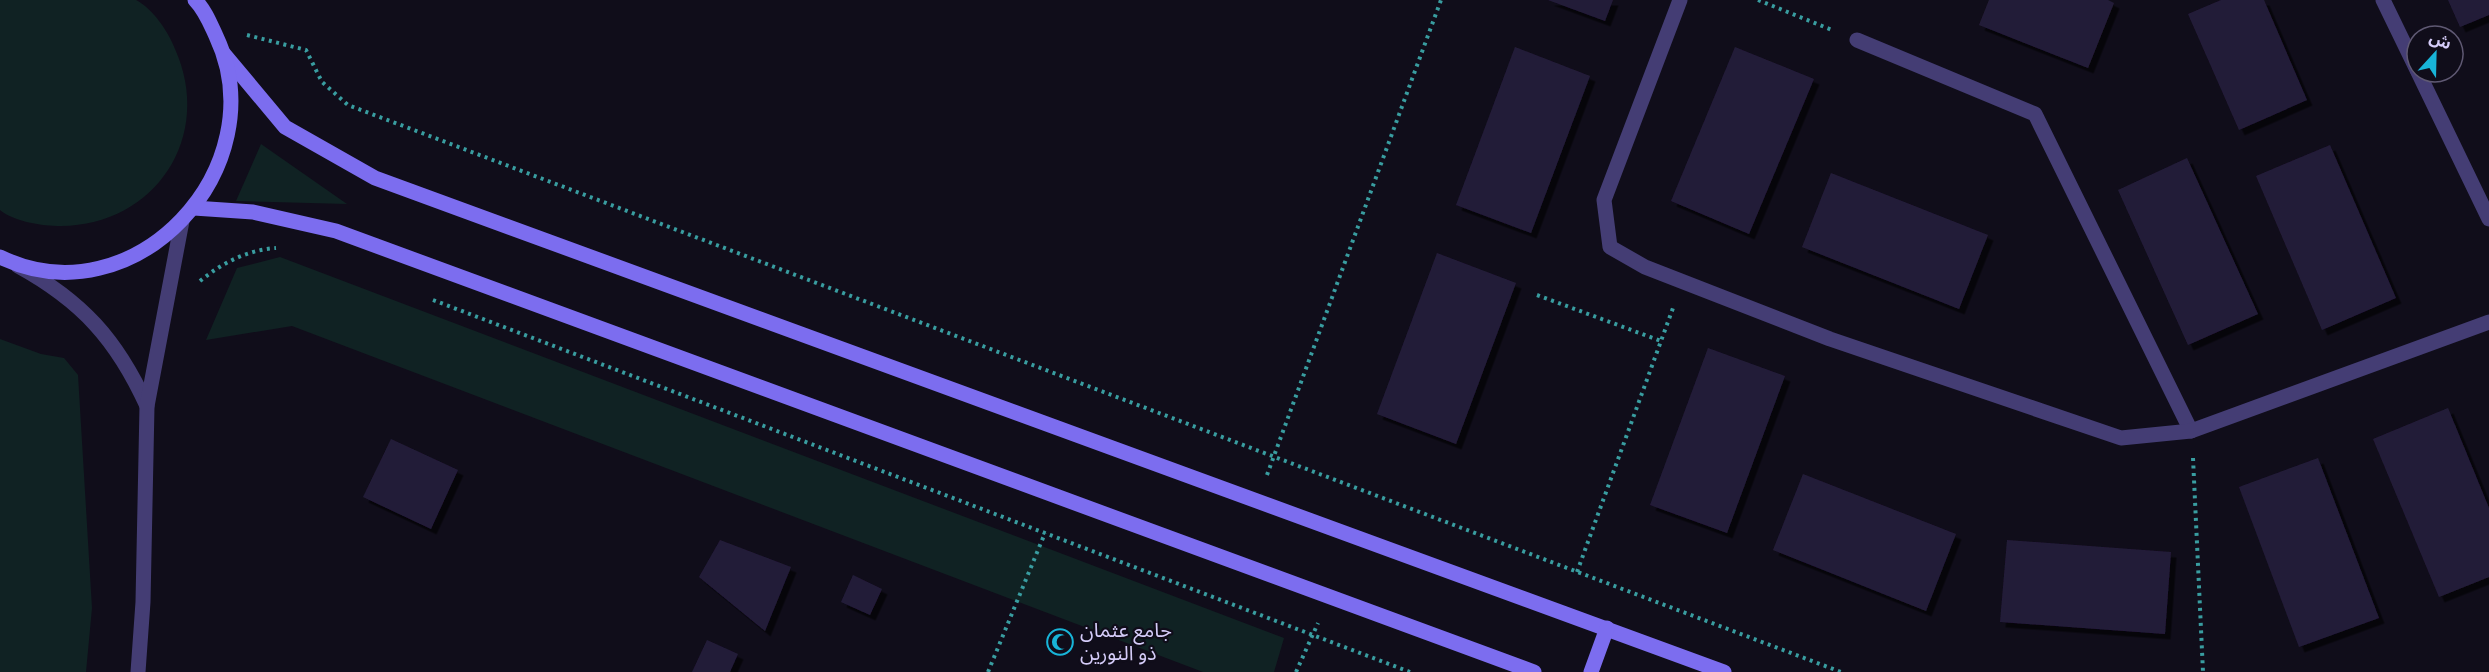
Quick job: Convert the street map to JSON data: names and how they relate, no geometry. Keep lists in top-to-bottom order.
{
  "places": {
    "mosque": ["جامع عثمان ذو النورين"]
  },
  "north": "top"
}
